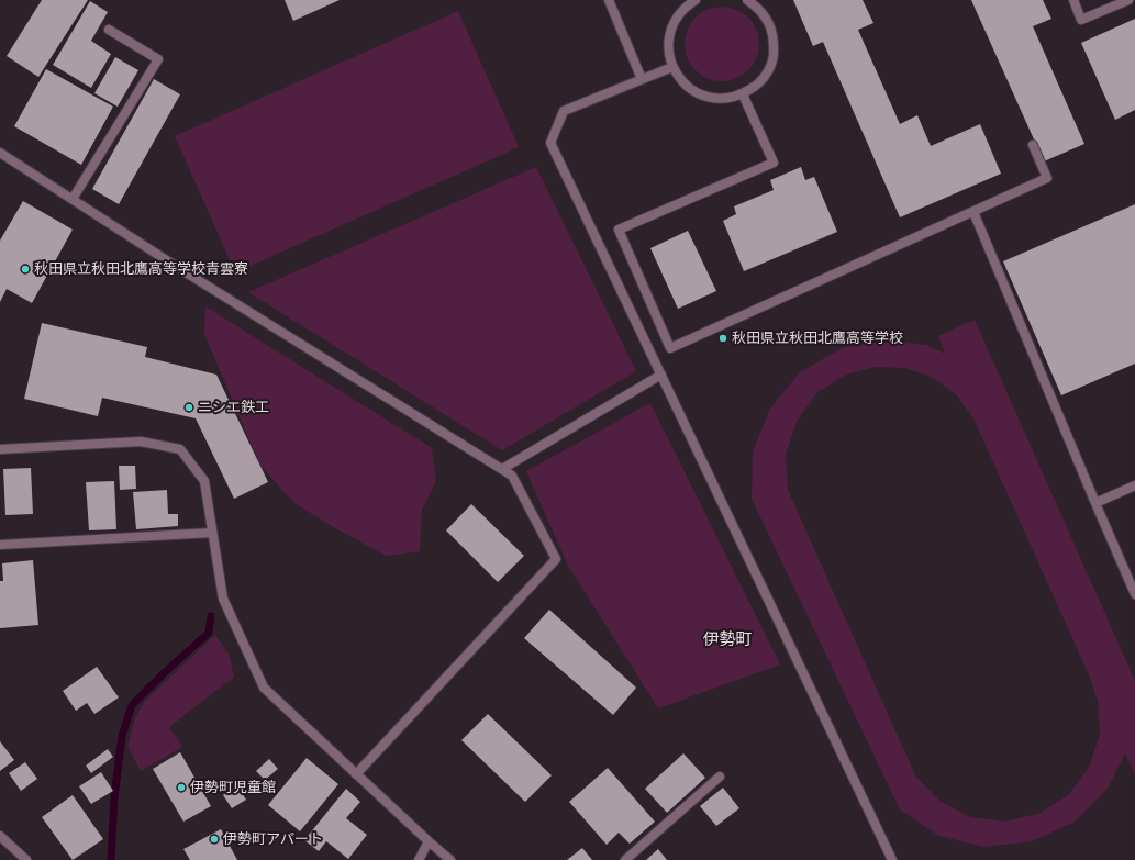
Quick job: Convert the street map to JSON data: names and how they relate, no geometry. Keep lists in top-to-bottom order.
{
  "districts": ["伊勢町"],
  "places": [
    "秋田県立秋田北鷹高等学校青雲寮",
    "秋田県立秋田北鷹高等学校",
    "ニシエ鉄工",
    "伊勢町児童館",
    "伊勢町アパート"
  ]
}
